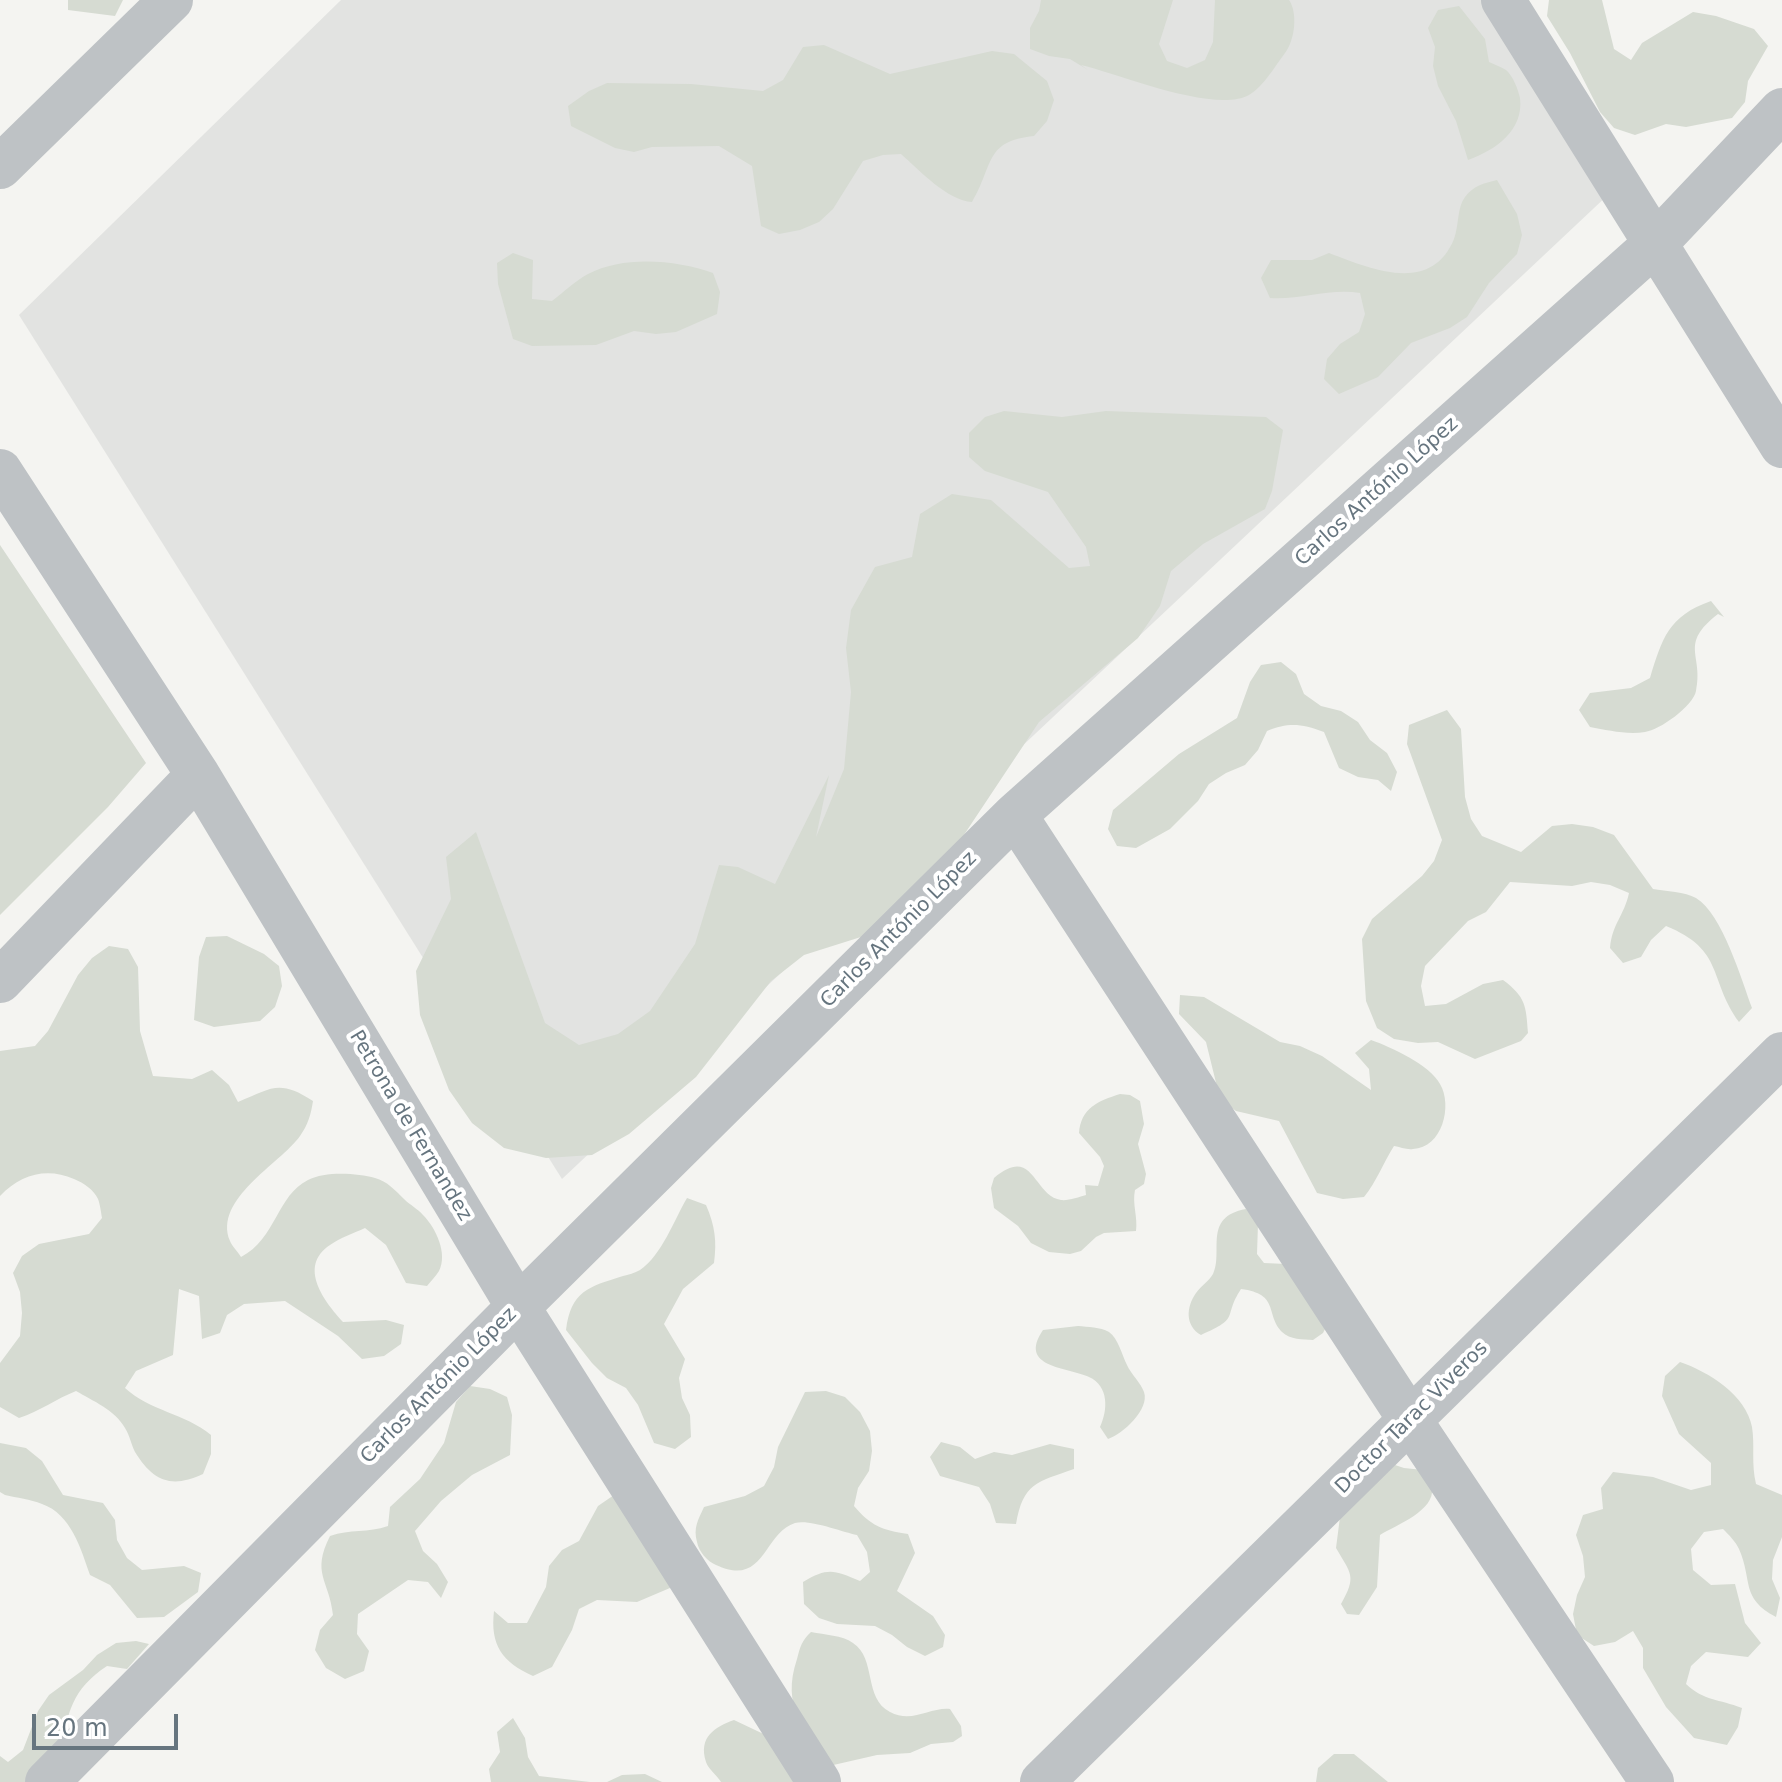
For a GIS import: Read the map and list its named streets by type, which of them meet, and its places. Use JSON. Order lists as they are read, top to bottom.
{
  "streets": {
    "street": ["Carlos António López", "Petrona de Fernandez", "Doctor Tarac Viveros"]
  },
  "crossings": [
    ["Carlos António López", "Petrona de Fernandez"]
  ],
  "scale_bar": "20 m"
}
